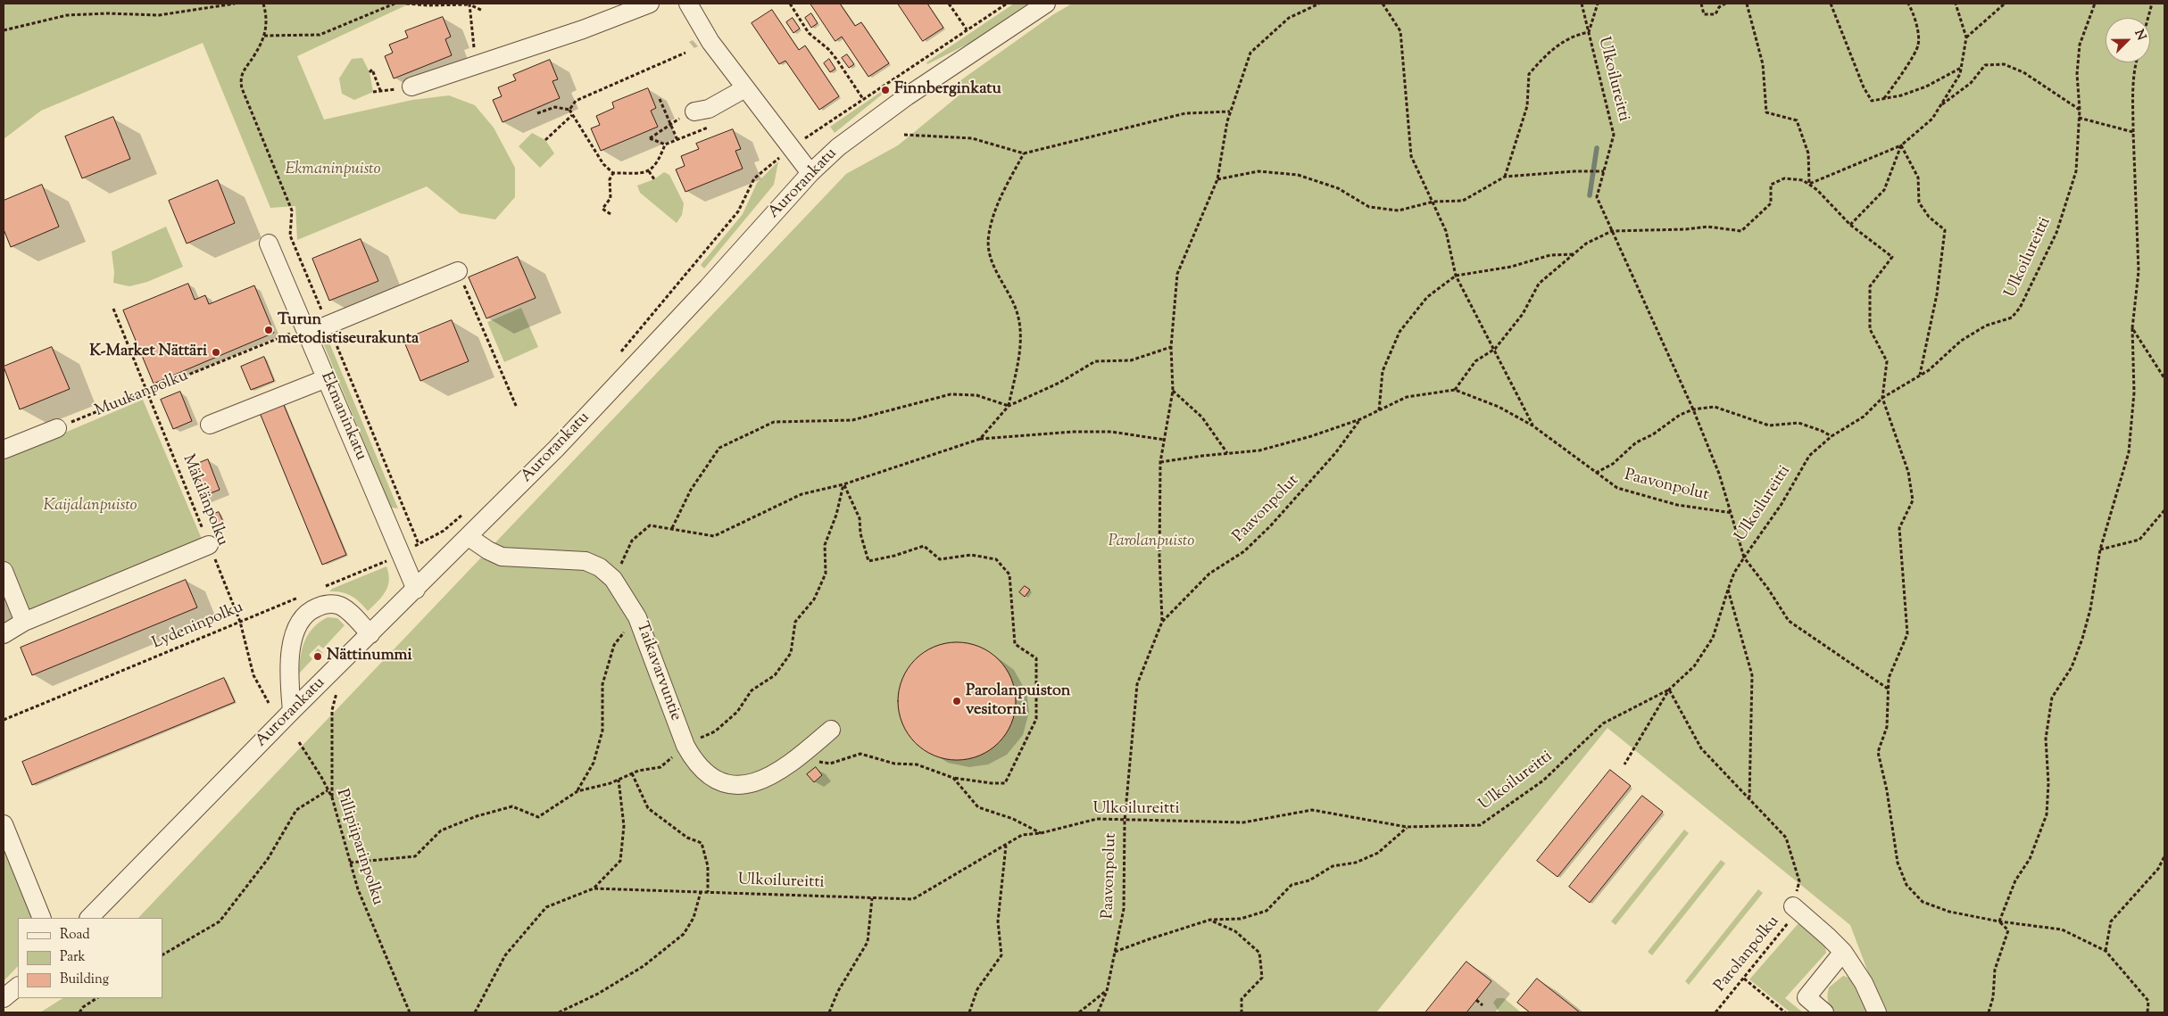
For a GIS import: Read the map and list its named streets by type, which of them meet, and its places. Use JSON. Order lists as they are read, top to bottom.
{
  "streets": {
    "street": ["Aurorankatu", "Ekmaninkatu", "Taikavarvuntie"],
    "path": [
      "Ulkoilureitti",
      "Muukanpolku",
      "Paavonpolut",
      "Mäkilänpolku",
      "Lydeninpolku",
      "Pillipiiparinpolku",
      "Parolanpolku"
    ]
  },
  "crossings": [
    ["Ulkoilureitti", "Paavonpolut"],
    ["Aurorankatu", "Ekmaninkatu"],
    ["Aurorankatu", "Taikavarvuntie"],
    ["Muukanpolku", "Ekmaninkatu"],
    ["Muukanpolku", "Mäkilänpolku"],
    ["Mäkilänpolku", "Lydeninpolku"]
  ],
  "parks": ["Ekmaninpuisto", "Kaijalanpuisto", "Parolanpuisto"],
  "places": [
    "Finnberginkatu",
    "Turun metodistiseurakunta",
    "K-Market Nättäri",
    "Nättinummi",
    "Parolanpuiston vesitorni"
  ],
  "legend": ["Road", "Park", "Building"],
  "north": "top right"
}
